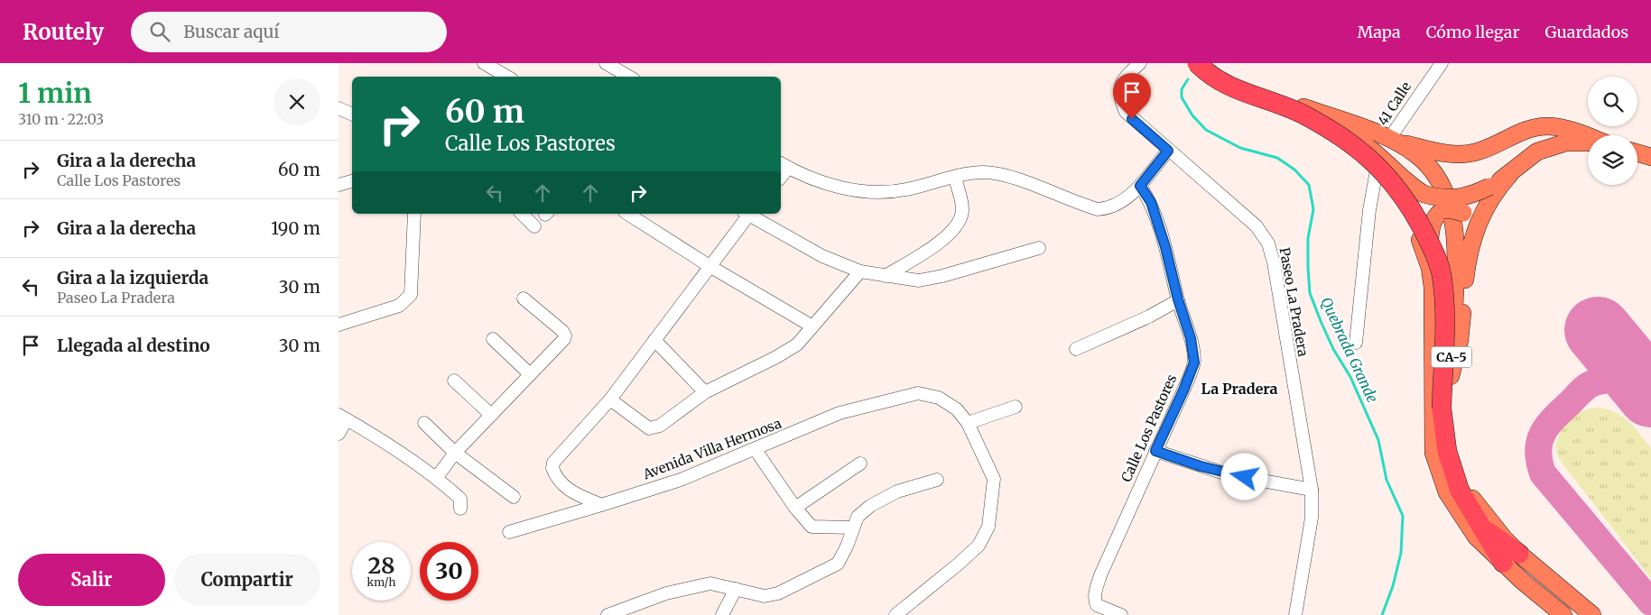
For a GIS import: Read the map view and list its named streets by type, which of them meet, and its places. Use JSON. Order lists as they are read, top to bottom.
{
  "streets": {
    "main road": ["CA-5"],
    "street": [
      "41 Calle",
      "Paseo La Pradera",
      "Calle Los Pastores",
      "Avenida Villa Hermosa"
    ]
  },
  "crossings": [
    ["41 Calle", "CA-5"]
  ],
  "districts": ["La Pradera"],
  "water": ["Quebrada Grande"],
  "page": {
    "header": "Routely",
    "search": "Buscar aquí",
    "nav": ["Mapa", "Cómo llegar", "Guardados"],
    "heading": ["1 min", "310 m · 22:03"],
    "turn": ["60 m", "Calle Los Pastores"],
    "list": [
      {
        "name": "Gira a la derecha",
        "note": "Calle Los Pastores",
        "value": "60 m"
      },
      {
        "name": "Gira a la derecha",
        "value": "190 m"
      },
      {
        "name": "Gira a la izquierda",
        "note": "Paseo La Pradera",
        "value": "30 m"
      },
      {
        "name": "Llegada al destino",
        "value": "30 m"
      }
    ],
    "speed": "28 km/h",
    "limit": "30",
    "buttons": ["Salir", "Compartir"]
  }
}
